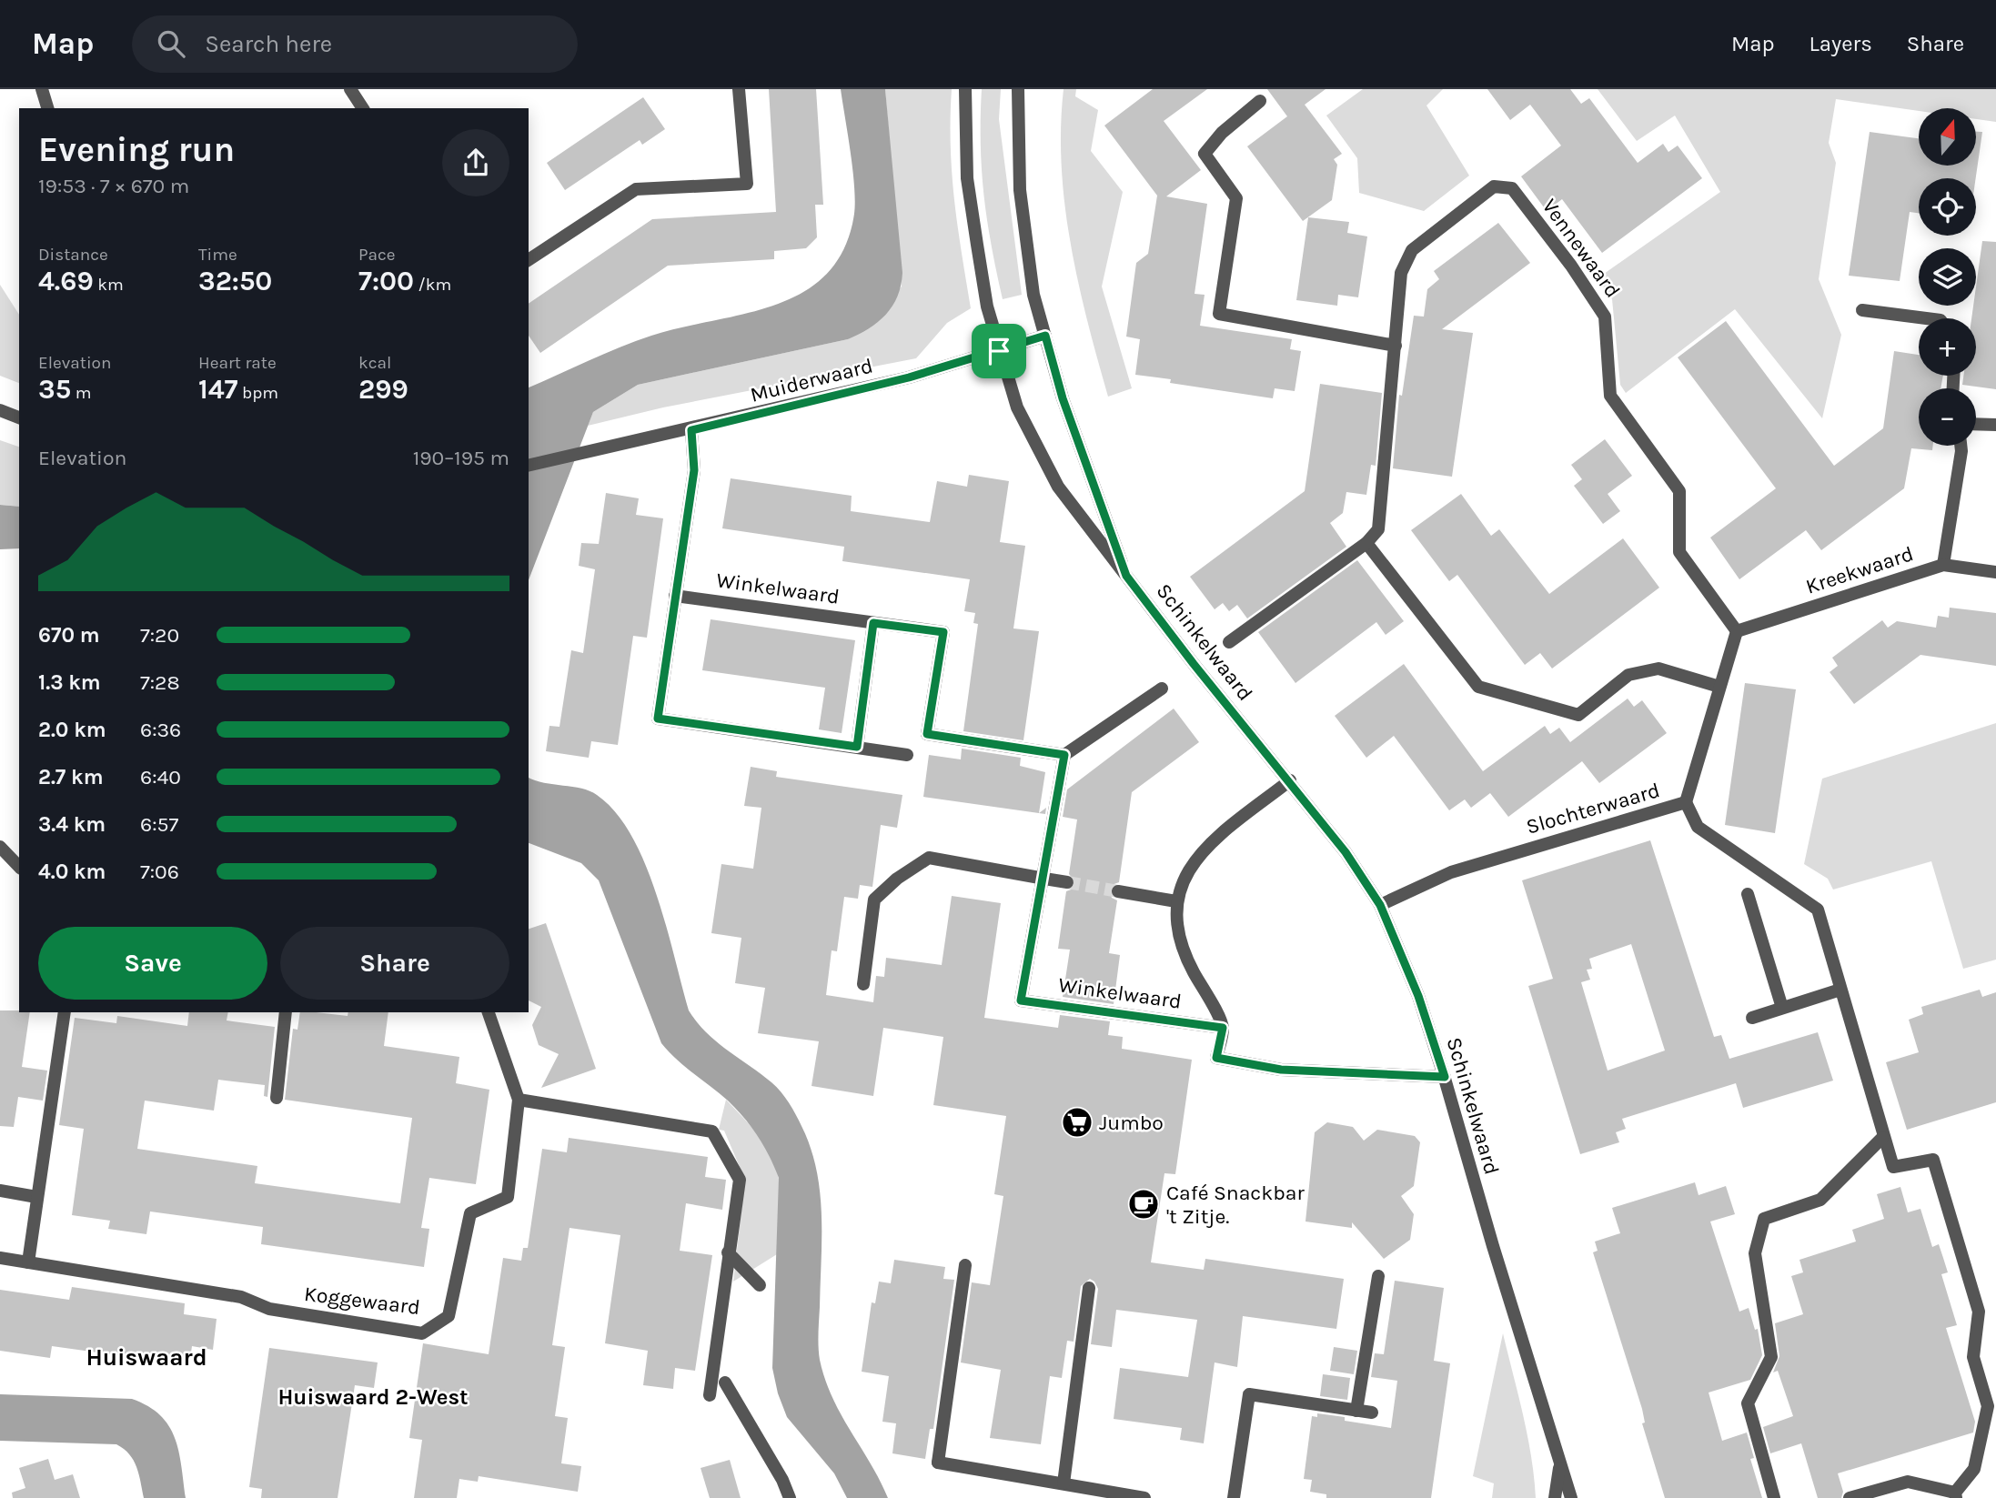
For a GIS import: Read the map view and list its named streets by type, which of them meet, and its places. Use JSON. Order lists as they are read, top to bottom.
{
  "streets": {
    "street": [
      "Vennewaard",
      "Muiderwaard",
      "Kreekwaard",
      "Winkelwaard",
      "Schinkelwaard",
      "Slochterwaard",
      "Koggewaard"
    ]
  },
  "crossings": [
    ["Vennewaard", "Kreekwaard"],
    ["Muiderwaard", "Schinkelwaard"],
    ["Winkelwaard", "Schinkelwaard"],
    ["Schinkelwaard", "Slochterwaard"]
  ],
  "districts": ["Huiswaard", "Huiswaard 2-West"],
  "places": {
    "supermarket": ["Jumbo"],
    "cafe": ["Café Snackbar 't Zitje."]
  },
  "north": "top",
  "page": {
    "header": "Map",
    "search": "Search here",
    "nav": ["Map", "Layers", "Share"],
    "map_buttons": ["+", "−"],
    "heading": ["Evening run", "19:53 · 7 × 670 m"],
    "stats": [
      ["Distance", "4.69 km"],
      ["Time", "32:50"],
      ["Pace", "7:00 /km"],
      ["Elevation", "35 m"],
      ["Heart rate", "147 bpm"],
      ["kcal", "299"]
    ],
    "chart": ["Elevation", "190–195 m"],
    "list": [
      {
        "name": "670 m",
        "note": "7:20"
      },
      {
        "name": "1.3 km",
        "note": "7:28"
      },
      {
        "name": "2.0 km",
        "note": "6:36"
      },
      {
        "name": "2.7 km",
        "note": "6:40"
      },
      {
        "name": "3.4 km",
        "note": "6:57"
      },
      {
        "name": "4.0 km",
        "note": "7:06"
      }
    ],
    "buttons": ["Save", "Share"]
  }
}
